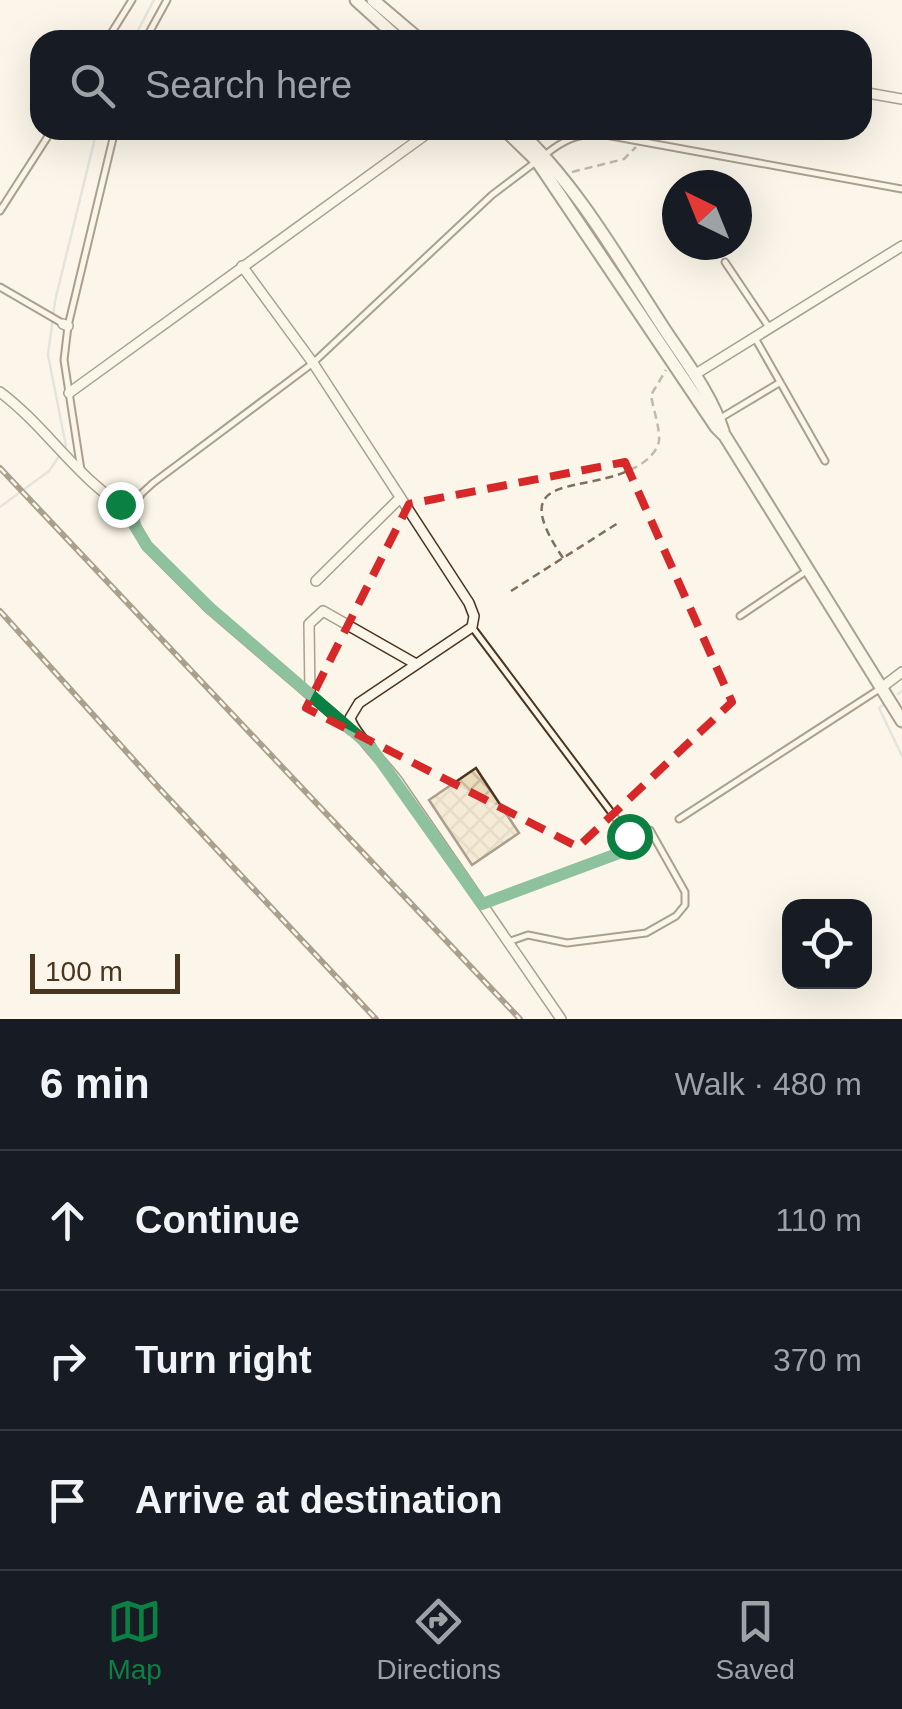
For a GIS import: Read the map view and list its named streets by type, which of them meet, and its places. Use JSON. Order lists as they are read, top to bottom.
{
  "scale_bar": "100 m",
  "north": "top left",
  "page": {
    "search": "Search here",
    "scale": "100 m",
    "heading": ["6 min", "Walk · 480 m"],
    "list": [
      ["Continue", "110 m"],
      ["Turn right", "370 m"],
      "Arrive at destination"
    ],
    "nav": ["Map", "Directions", "Saved"]
  }
}
